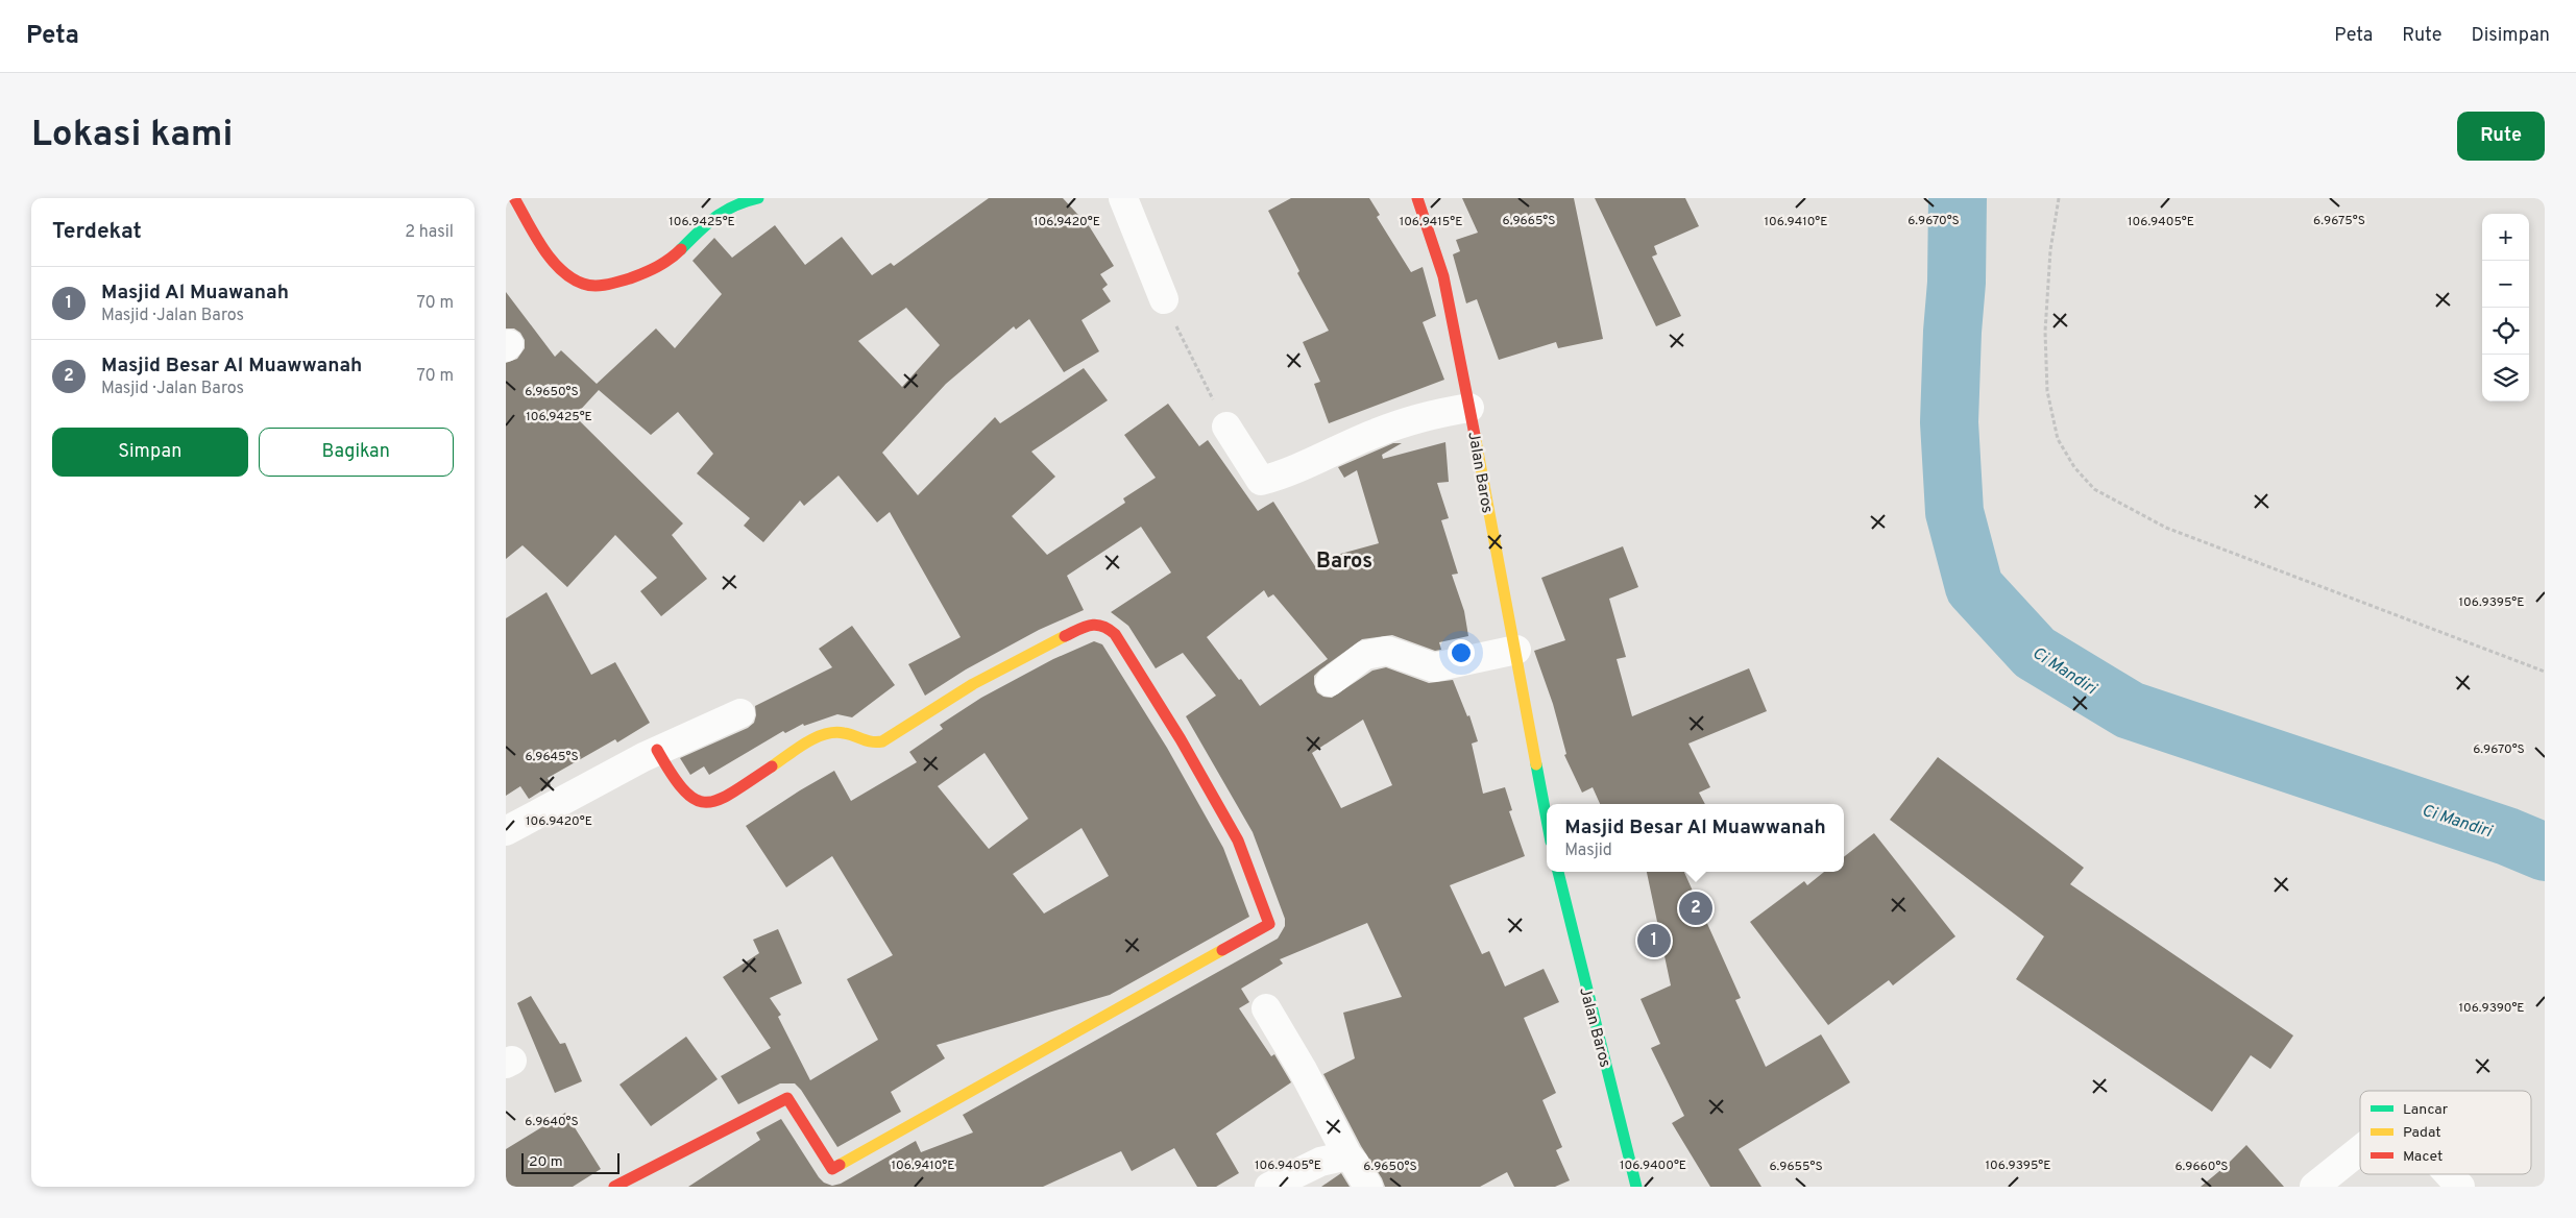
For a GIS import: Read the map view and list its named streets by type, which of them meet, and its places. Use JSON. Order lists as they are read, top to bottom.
{
  "streets": {
    "street": ["Jalan Baros"]
  },
  "districts": ["Baros"],
  "water": ["Ci Mandiri"],
  "legend": ["Lancar", "Padat", "Macet"],
  "scale_bar": "20 m",
  "page": {
    "header": "Peta",
    "nav": ["Peta", "Rute", "Disimpan"],
    "buttons": [
      "Rute",
      ["Simpan", "Bagikan"]
    ],
    "title": "Lokasi kami",
    "heading": ["Terdekat", "2 hasil"],
    "map_buttons": ["+", "−"],
    "list": [
      {
        "mark": "1",
        "name": "Masjid Al Muawanah",
        "note": "Masjid · Jalan Baros",
        "value": "70 m"
      },
      {
        "mark": "2",
        "name": "Masjid Besar Al Muawwanah",
        "note": "Masjid · Jalan Baros",
        "value": "70 m"
      }
    ],
    "popup": ["Masjid Besar Al Muawwanah", "Masjid"],
    "pins": ["2", "1"],
    "scale": "20 m"
  },
  "coordinates": [
    "6.9665°S",
    "6.9670°S",
    "6.9675°S",
    "106.9425°E",
    "106.9420°E",
    "106.9415°E",
    "106.9410°E",
    "106.9405°E",
    "6.9650°S",
    "106.9395°E",
    "6.9645°S",
    "106.9390°E",
    "6.9640°S",
    "106.9400°E",
    "6.9655°S",
    "6.9660°S"
  ]
}
